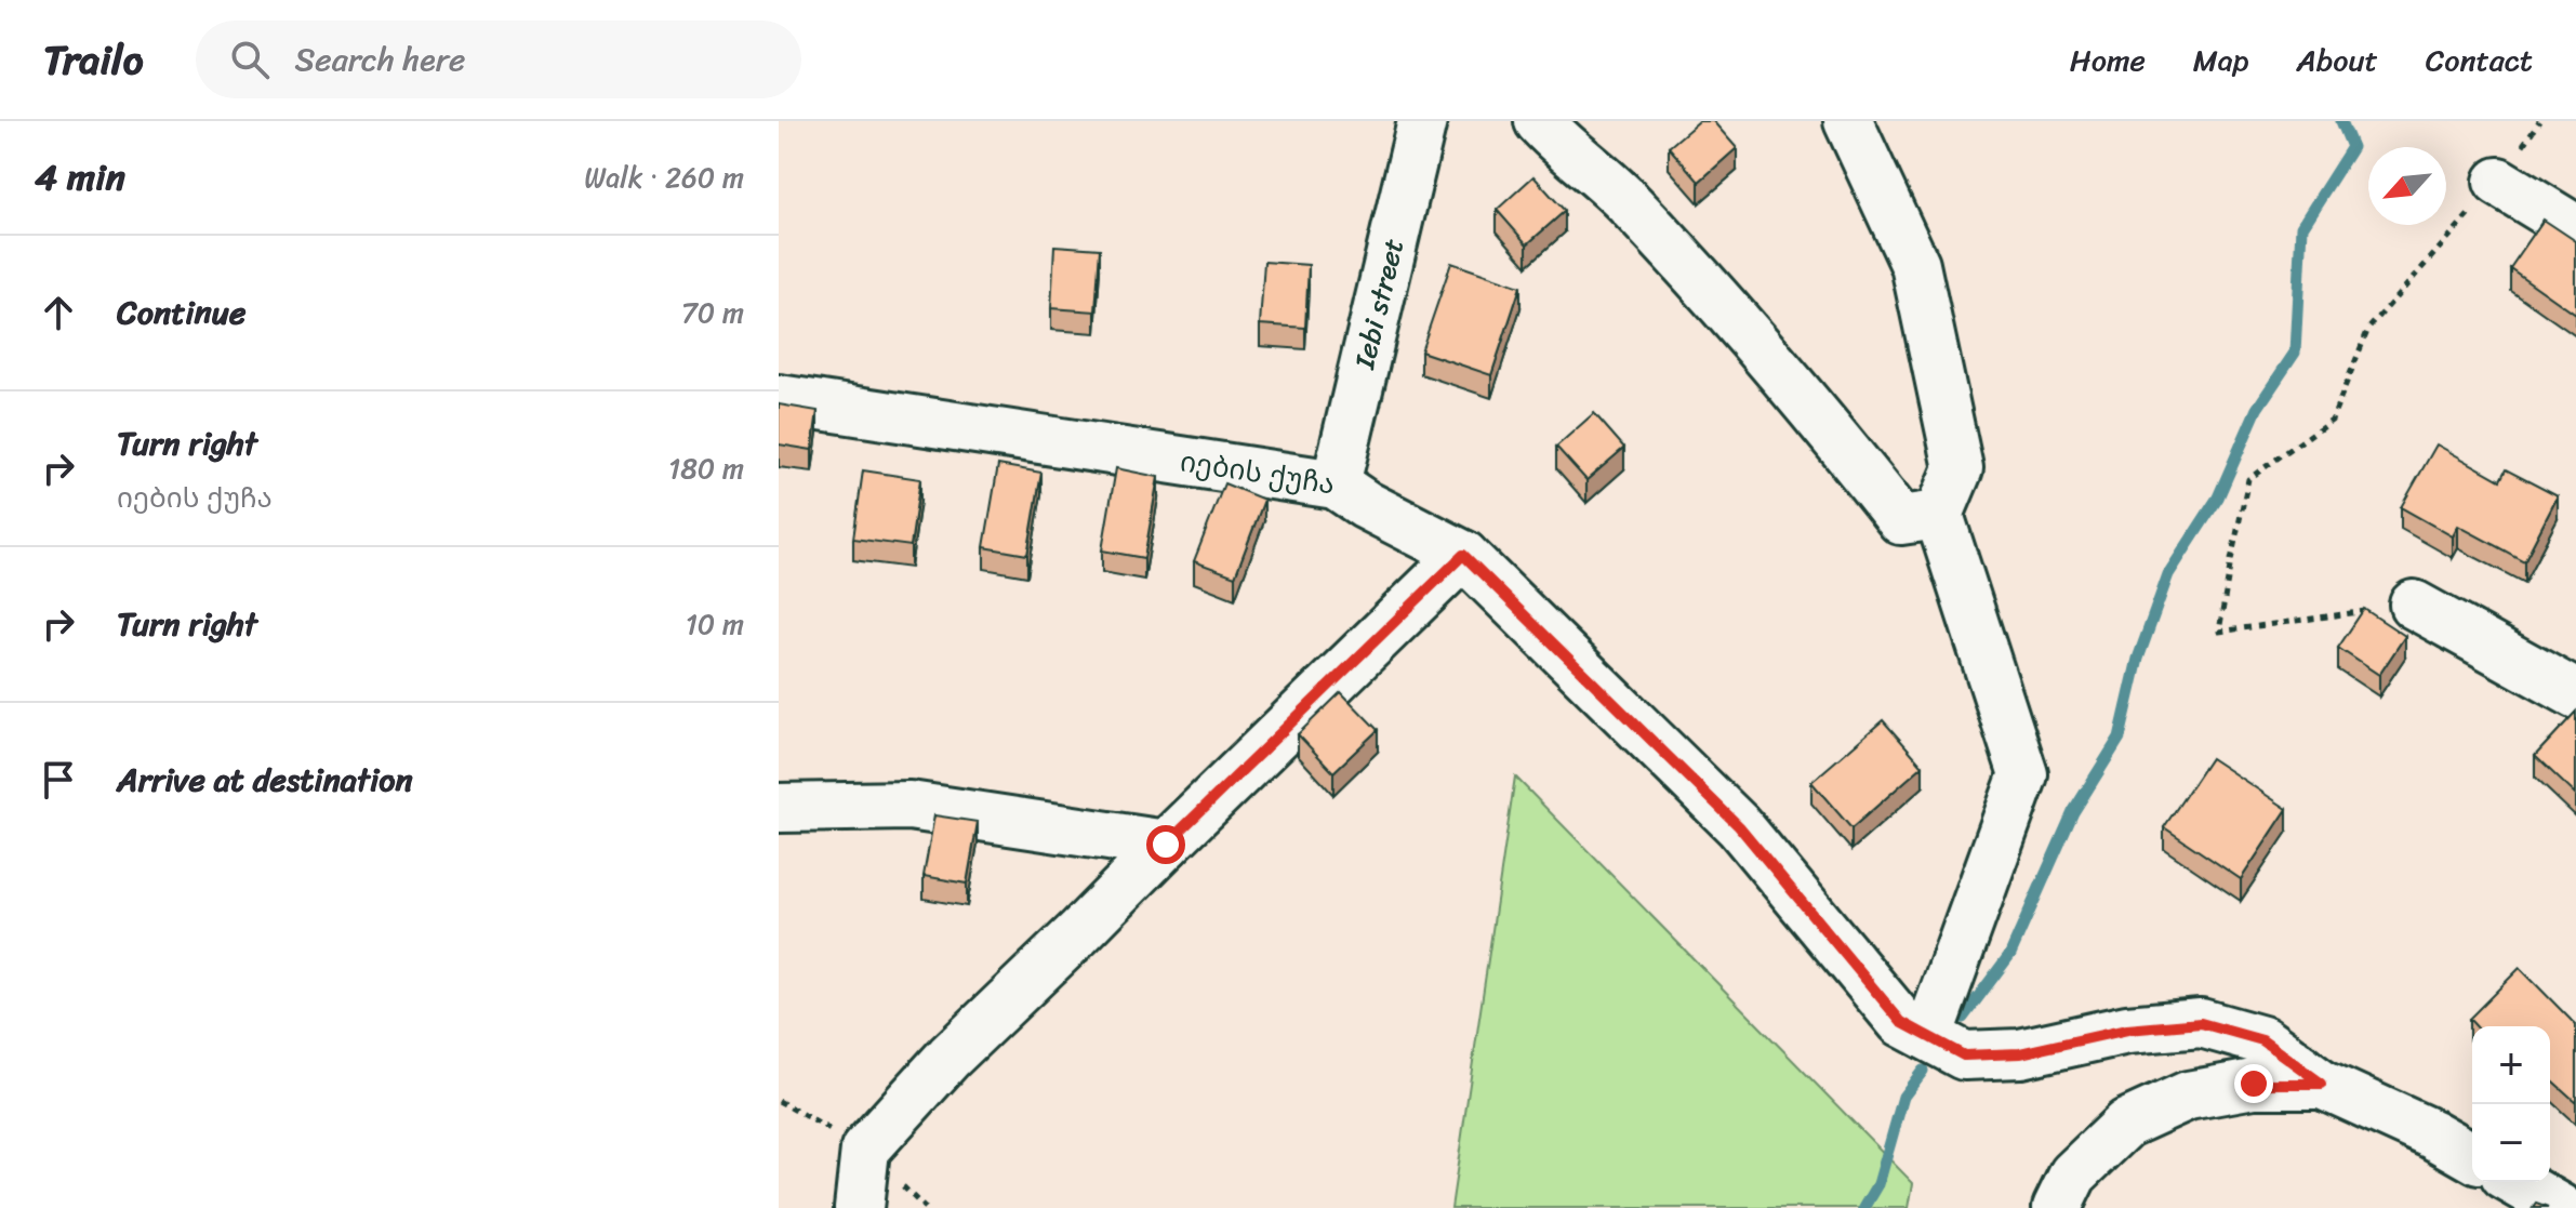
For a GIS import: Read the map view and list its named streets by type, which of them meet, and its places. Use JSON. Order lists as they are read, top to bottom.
{
  "streets": {
    "street": ["Iebi street", "იების ქუჩა"]
  },
  "crossings": [
    ["Iebi street", "იების ქუჩა"]
  ],
  "north": "bottom left",
  "page": {
    "header": "Trailo",
    "search": "Search here",
    "nav": [
      "Home",
      "Map",
      "About",
      "Contact"
    ],
    "heading": ["4 min", "Walk · 260 m"],
    "list": [
      ["Continue", "70 m"],
      ["Turn right", "იების ქუჩა", "180 m"],
      ["Turn right", "10 m"],
      "Arrive at destination"
    ],
    "map_buttons": ["+", "−"]
  }
}
